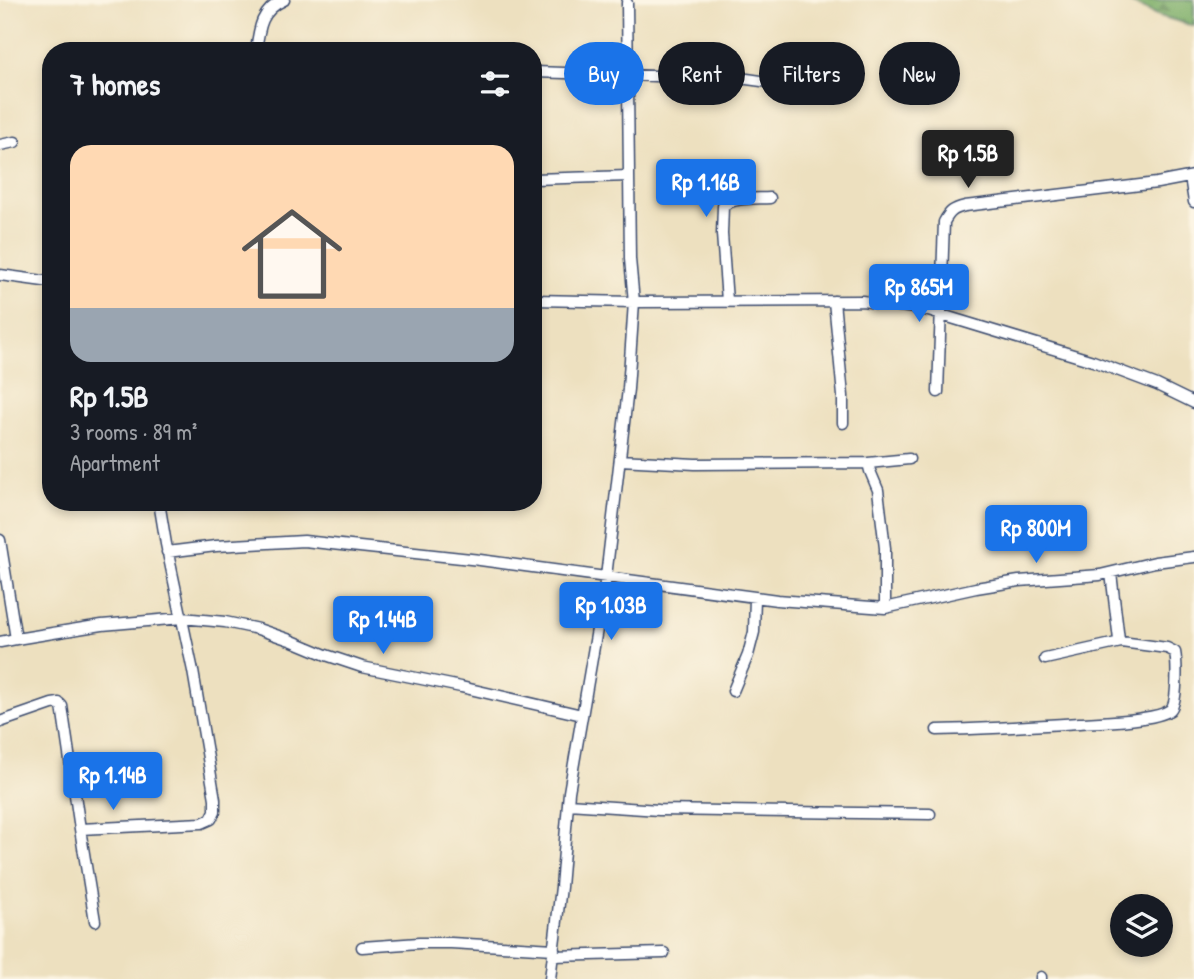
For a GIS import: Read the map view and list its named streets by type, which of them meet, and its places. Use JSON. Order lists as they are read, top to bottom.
{
  "page": {
    "chip": [
      "Buy",
      "Rent",
      "Filters",
      "New"
    ],
    "heading": "7 homes",
    "list": [
      {
        "name": "Rp 1.5B",
        "note": "3 rooms · 89 m² · Apartment"
      }
    ],
    "price": [
      "Rp 1.5B",
      "Rp 1.16B",
      "Rp 865M",
      "Rp 800M",
      "Rp 1.03B",
      "Rp 1.44B",
      "Rp 1.14B"
    ]
  }
}
